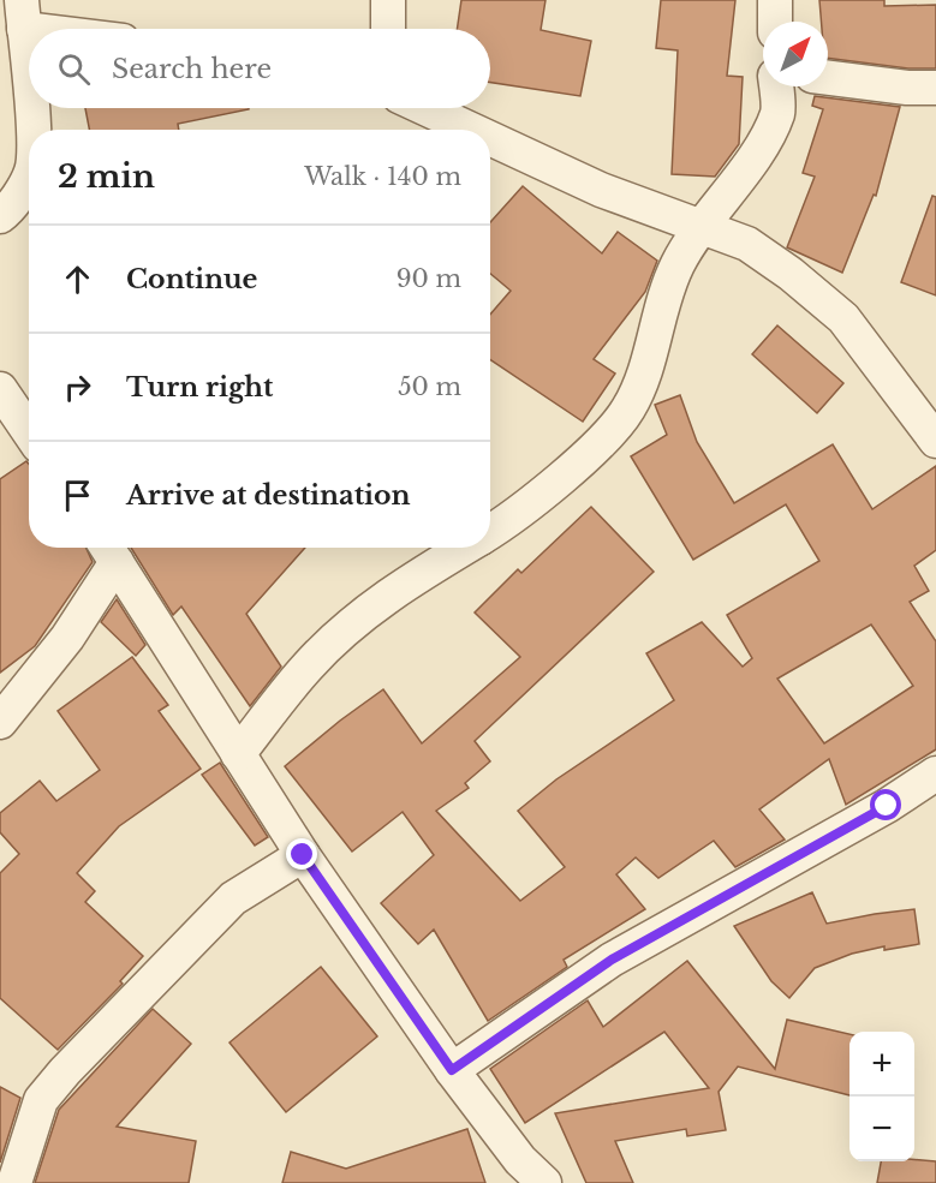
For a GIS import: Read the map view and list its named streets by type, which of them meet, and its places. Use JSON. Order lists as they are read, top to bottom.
{
  "north": "top right",
  "page": {
    "search": "Search here",
    "heading": ["2 min", "Walk · 140 m"],
    "list": [
      ["Continue", "90 m"],
      ["Turn right", "50 m"],
      "Arrive at destination"
    ],
    "map_buttons": ["+", "−"]
  }
}
